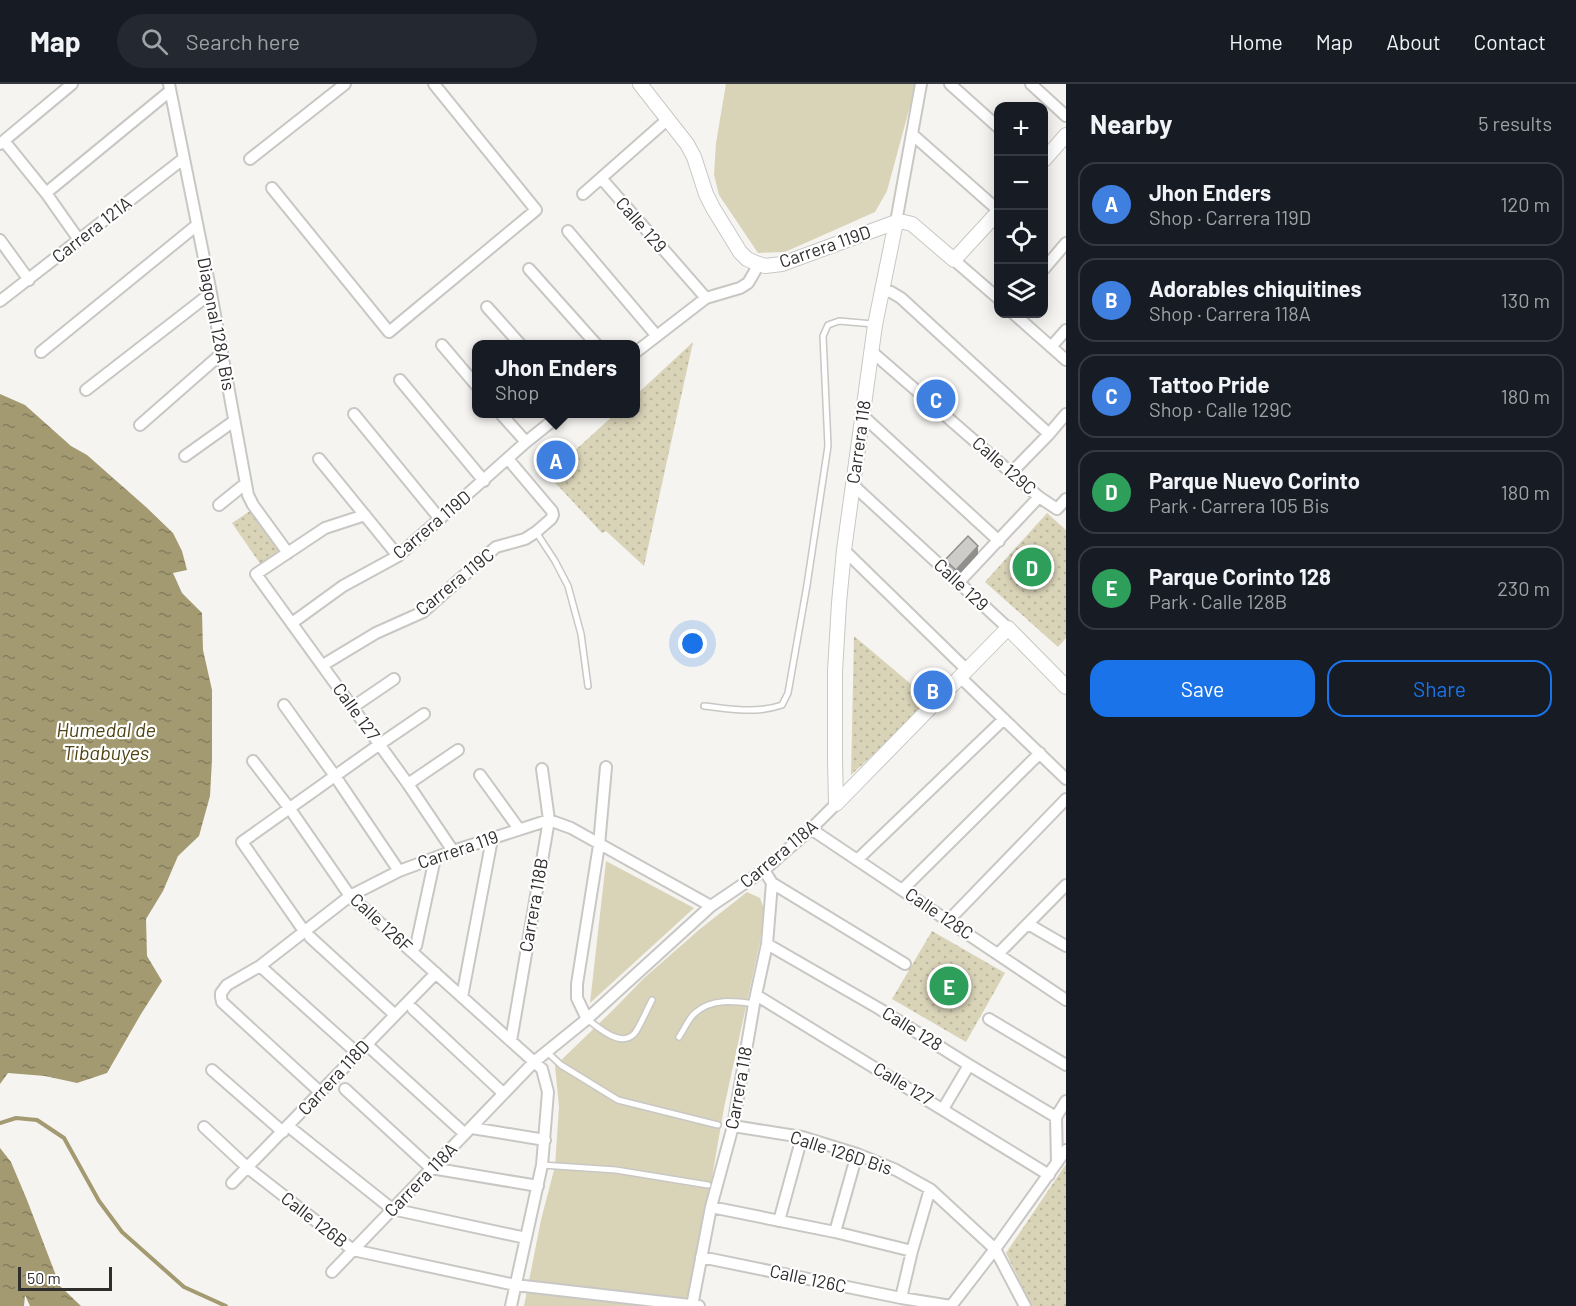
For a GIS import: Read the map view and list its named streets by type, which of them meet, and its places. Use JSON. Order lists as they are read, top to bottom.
{
  "streets": {
    "street": [
      "Calle 129",
      "Carrera 121A",
      "Carrera 119D",
      "Diagonal 128A Bis",
      "Carrera 118",
      "Calle 129C",
      "Carrera 119C",
      "Calle 127",
      "Carrera 119",
      "Carrera 118A",
      "Carrera 118B",
      "Calle 128C",
      "Calle 126F",
      "Calle 128",
      "Carrera 118D",
      "Calle 126D Bis",
      "Calle 126B",
      "Calle 126C"
    ]
  },
  "crossings": [
    ["Calle 129", "Carrera 119D"],
    ["Calle 129", "Carrera 118"],
    ["Calle 129", "Carrera 118A"],
    ["Carrera 121A", "Diagonal 128A Bis"],
    ["Carrera 119D", "Carrera 118"],
    ["Carrera 119D", "Carrera 119C"],
    ["Carrera 119D", "Calle 127"],
    ["Diagonal 128A Bis", "Calle 127"],
    ["Carrera 118", "Calle 129C"],
    ["Carrera 118", "Calle 127"],
    ["Carrera 118", "Carrera 118A"],
    ["Carrera 118", "Calle 128"],
    ["Carrera 118", "Calle 126D Bis"],
    ["Carrera 118", "Calle 126B"],
    ["Carrera 118", "Calle 126C"],
    ["Carrera 119C", "Calle 127"],
    ["Calle 127", "Carrera 119"],
    ["Carrera 119", "Carrera 118B"],
    ["Carrera 119", "Calle 126F"],
    ["Carrera 119", "Carrera 118D"],
    ["Carrera 118A", "Calle 128C"],
    ["Carrera 118A", "Calle 126F"],
    ["Carrera 118A", "Calle 126B"],
    ["Carrera 118B", "Calle 126F"],
    ["Calle 126F", "Carrera 118D"],
    ["Carrera 118D", "Calle 126B"]
  ],
  "water": ["Humedal de Tibabuyes"],
  "scale_bar": "50 m",
  "page": {
    "header": "Map",
    "search": "Search here",
    "nav": [
      "Home",
      "Map",
      "About",
      "Contact"
    ],
    "heading": ["Nearby", "5 results"],
    "map_buttons": ["+", "−"],
    "list": [
      {
        "mark": "A",
        "name": "Jhon Enders",
        "note": "Shop · Carrera 119D",
        "value": "120 m"
      },
      {
        "mark": "B",
        "name": "Adorables chiquitines",
        "note": "Shop · Carrera 118A",
        "value": "130 m"
      },
      {
        "mark": "C",
        "name": "Tattoo Pride",
        "note": "Shop · Calle 129C",
        "value": "180 m"
      },
      {
        "mark": "D",
        "name": "Parque Nuevo Corinto",
        "note": "Park · Carrera 105 Bis",
        "value": "180 m"
      },
      {
        "mark": "E",
        "name": "Parque Corinto 128",
        "note": "Park · Calle 128B",
        "value": "230 m"
      }
    ],
    "popup": ["Jhon Enders", "Shop"],
    "pins": [
      "C",
      "A",
      "D",
      "B",
      "E"
    ],
    "buttons": ["Save", "Share"],
    "scale": "50 m"
  }
}
